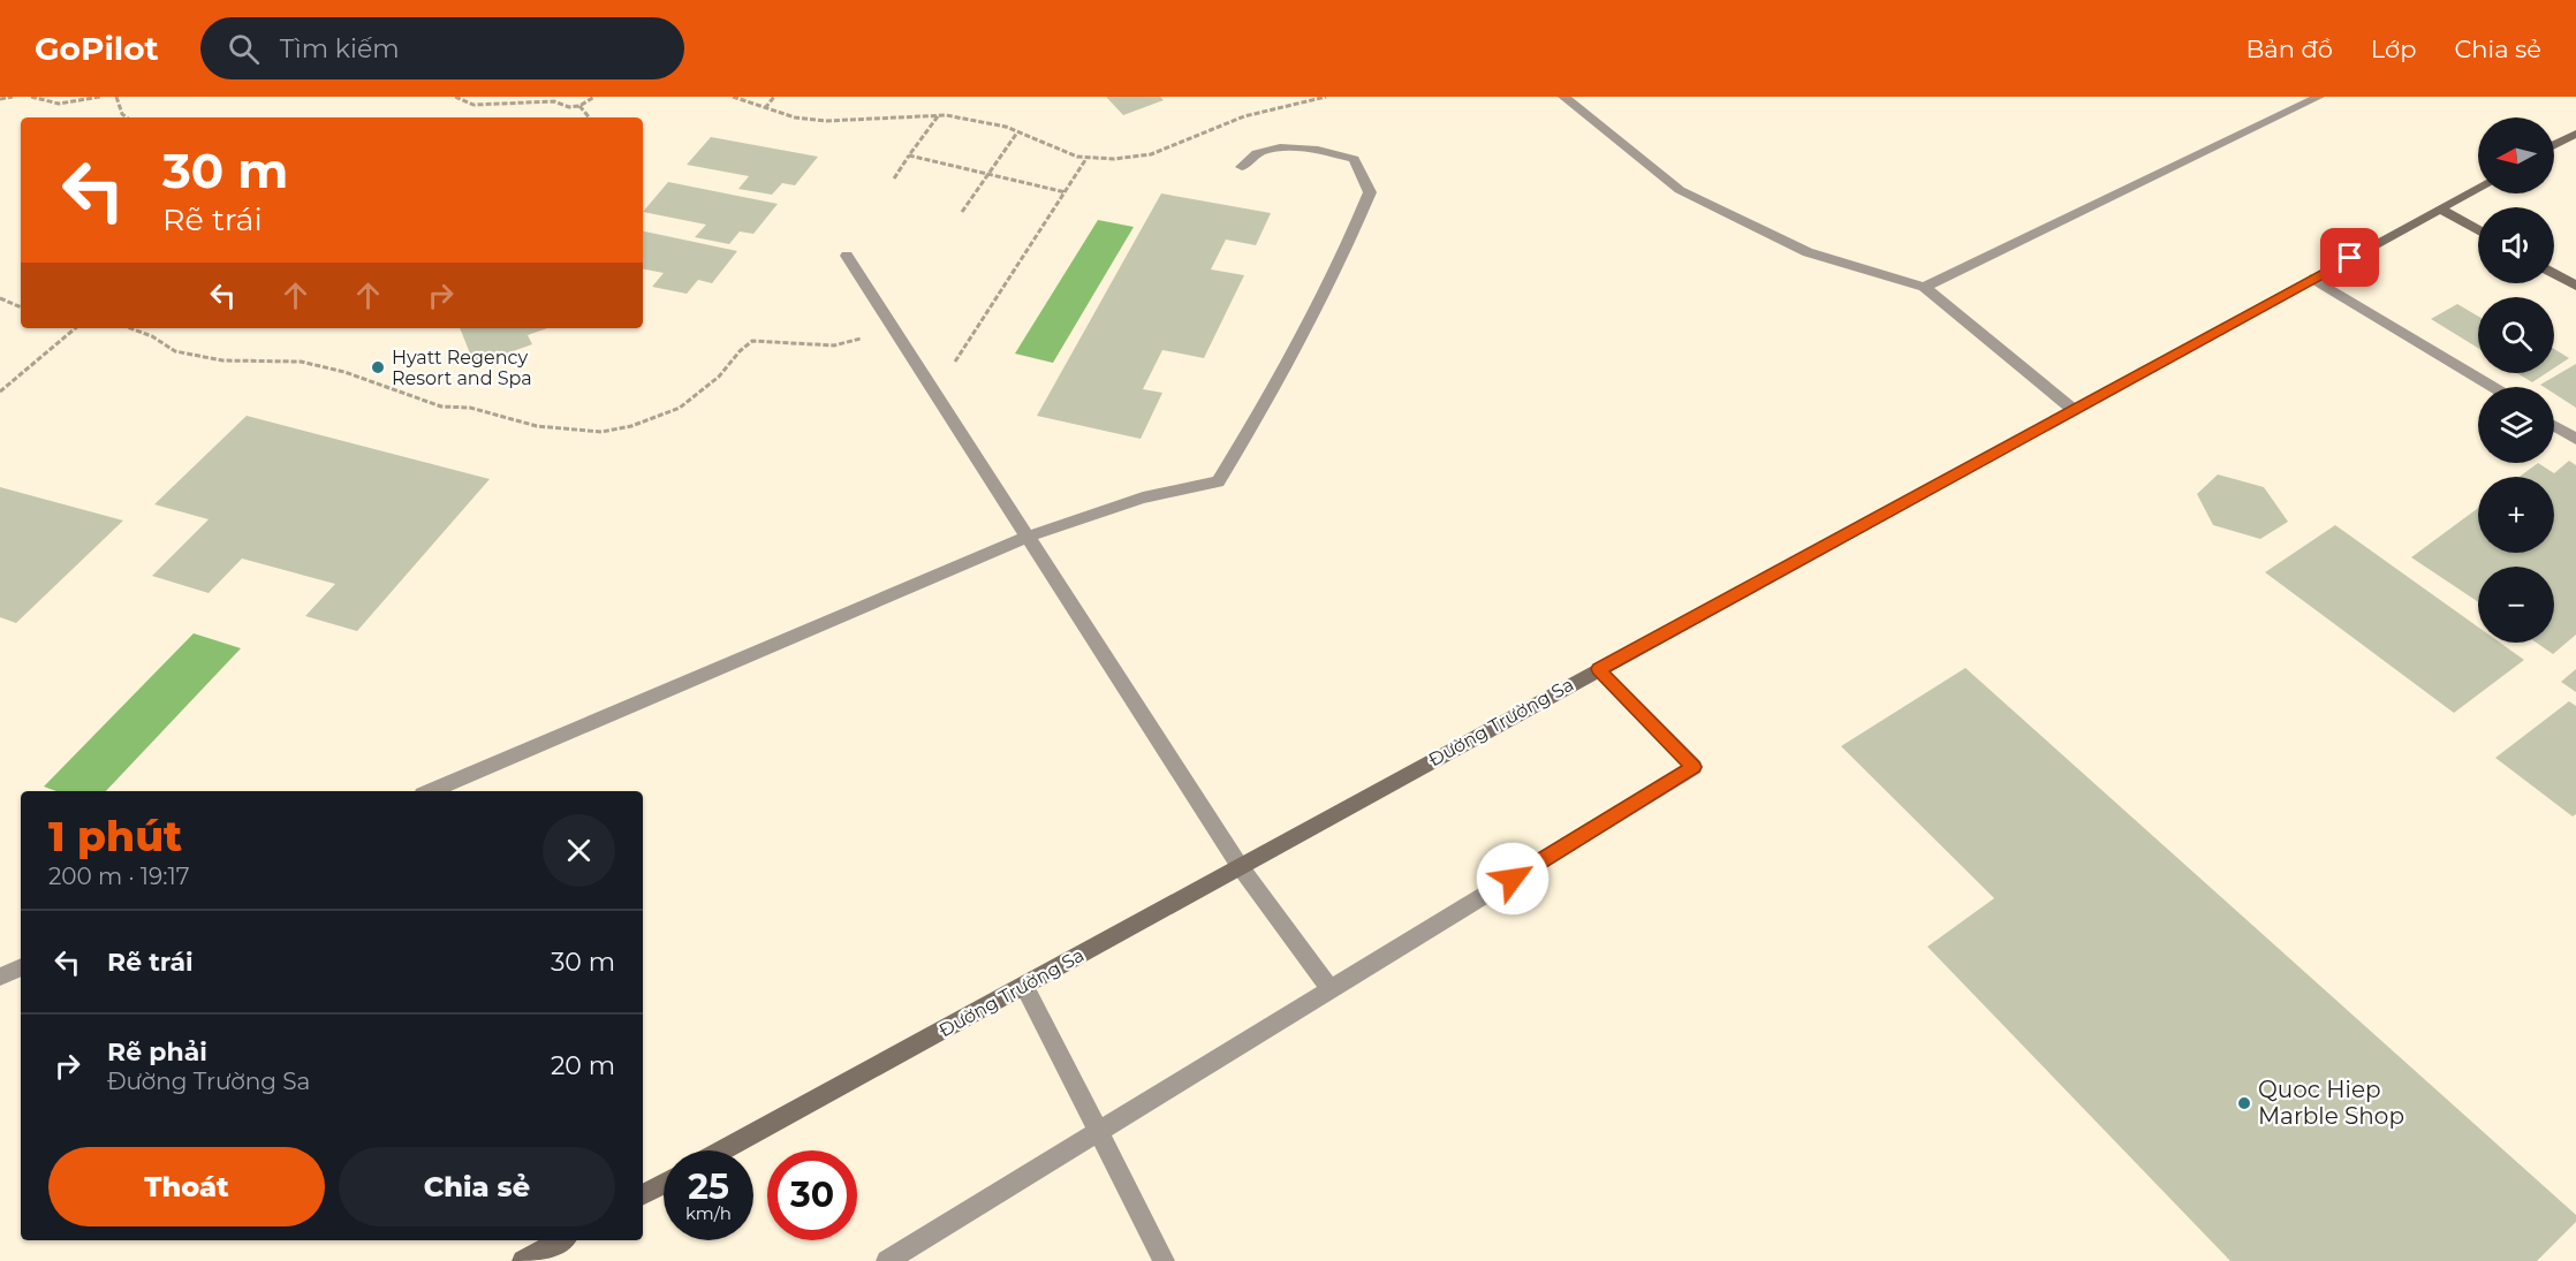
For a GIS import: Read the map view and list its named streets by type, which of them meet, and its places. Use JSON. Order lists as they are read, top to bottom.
{
  "streets": {
    "main road": ["Đường Trường Sa"]
  },
  "places": ["Hyatt Regency Resort and Spa", "Quoc Hiep Marble Shop"],
  "north": "left",
  "page": {
    "header": "GoPilot",
    "search": "Tìm kiếm",
    "nav": ["Bản đồ", "Lớp", "Chia sẻ"],
    "map_buttons": ["+", "−"],
    "turn": ["30 m", "Rẽ trái"],
    "heading": ["1 phút", "200 m · 19:17"],
    "list": [
      {
        "name": "Rẽ trái",
        "value": "30 m"
      },
      {
        "name": "Rẽ phải",
        "note": "Đường Trường Sa",
        "value": "20 m"
      }
    ],
    "buttons": ["Thoát", "Chia sẻ"],
    "speed": "25 km/h",
    "limit": "30"
  }
}
